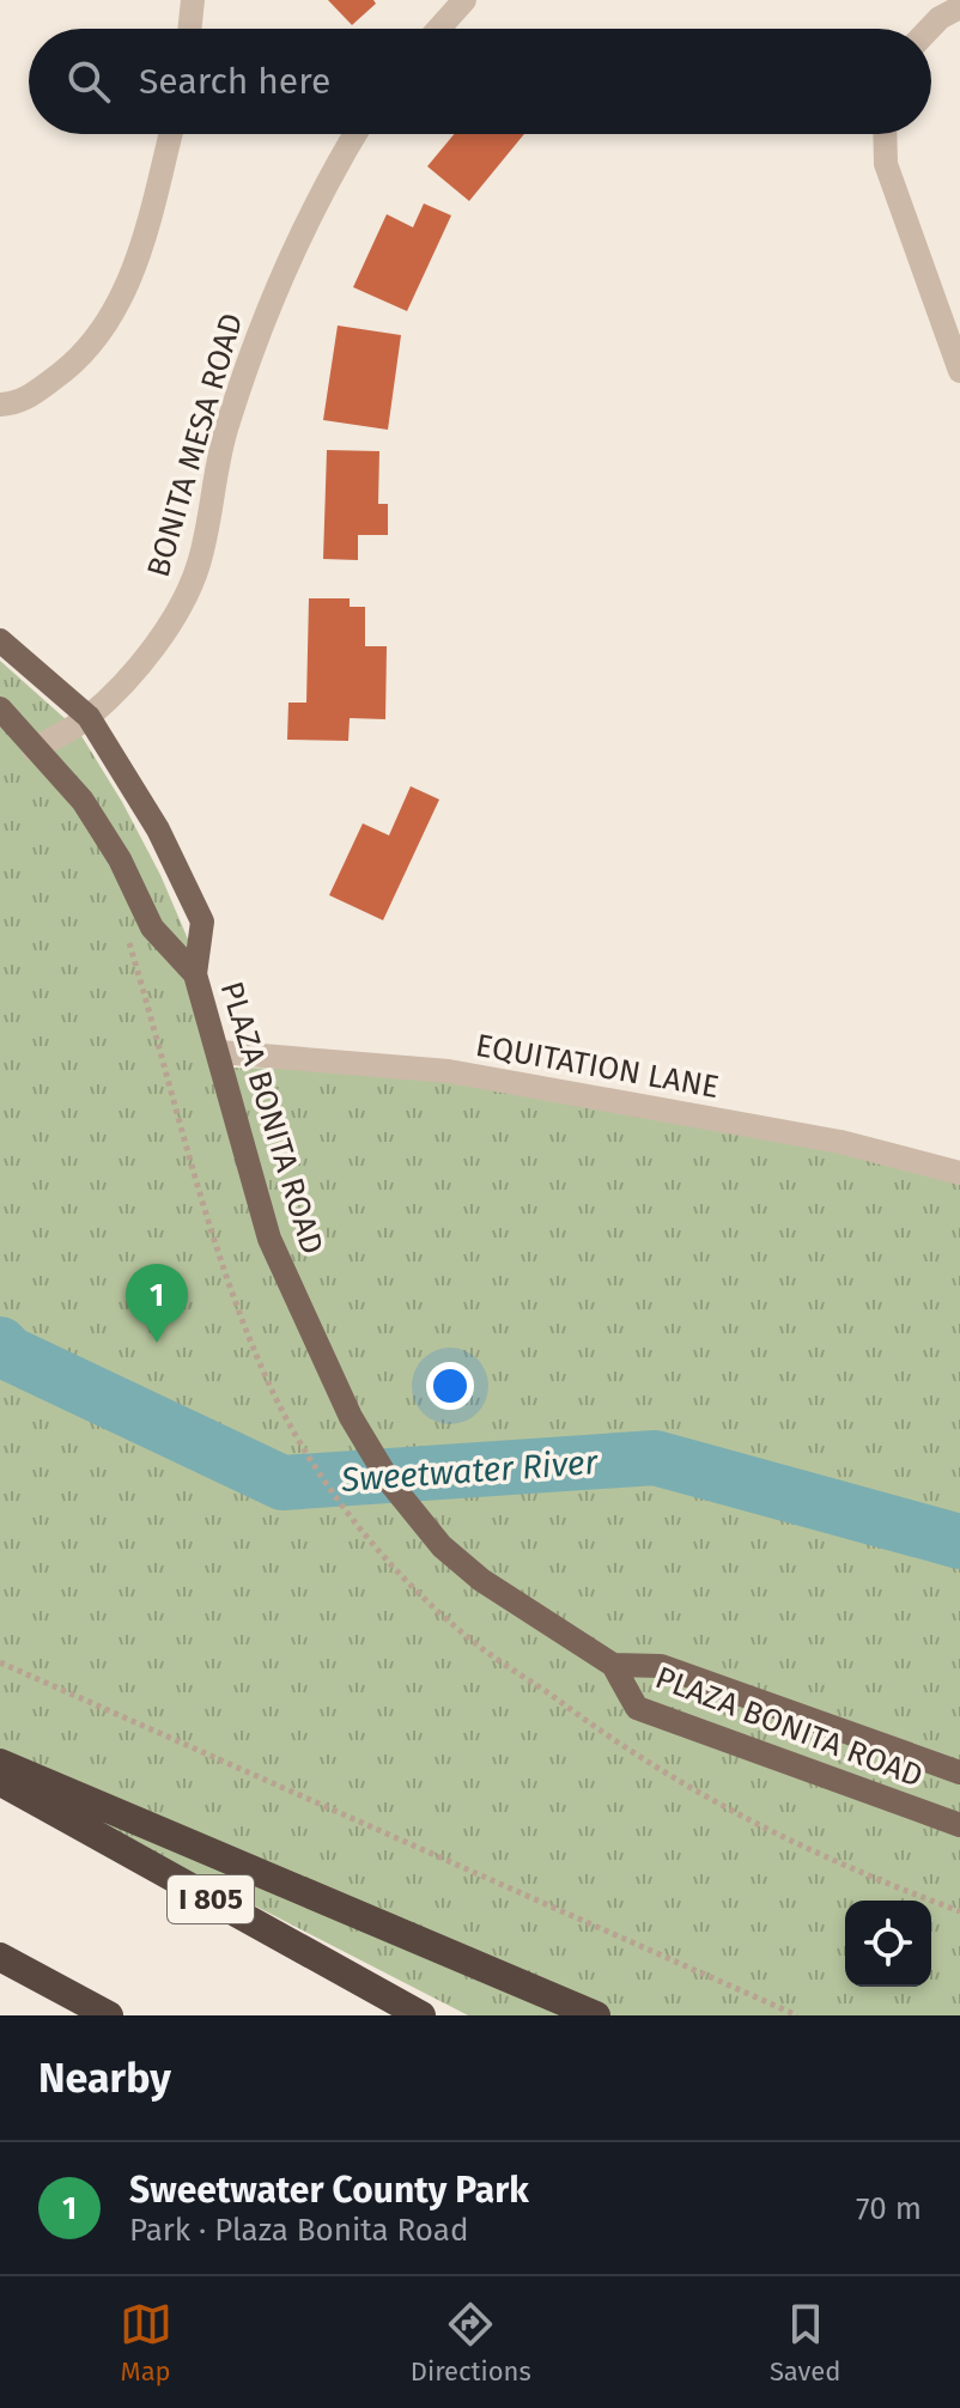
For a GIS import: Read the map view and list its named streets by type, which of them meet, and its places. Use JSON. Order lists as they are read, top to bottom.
{
  "streets": {
    "highway": ["I 805"],
    "main road": ["PLAZA BONITA ROAD"],
    "street": ["BONITA MESA ROAD", "EQUITATION LANE"]
  },
  "crossings": [
    ["BONITA MESA ROAD", "PLAZA BONITA ROAD"],
    ["EQUITATION LANE", "PLAZA BONITA ROAD"]
  ],
  "water": ["Sweetwater River"],
  "page": {
    "search": "Search here",
    "pins": "1",
    "heading": "Nearby",
    "list": [
      {
        "mark": "1",
        "name": "Sweetwater County Park",
        "note": "Park · Plaza Bonita Road",
        "value": "70 m"
      }
    ],
    "nav": ["Map", "Directions", "Saved"]
  }
}
